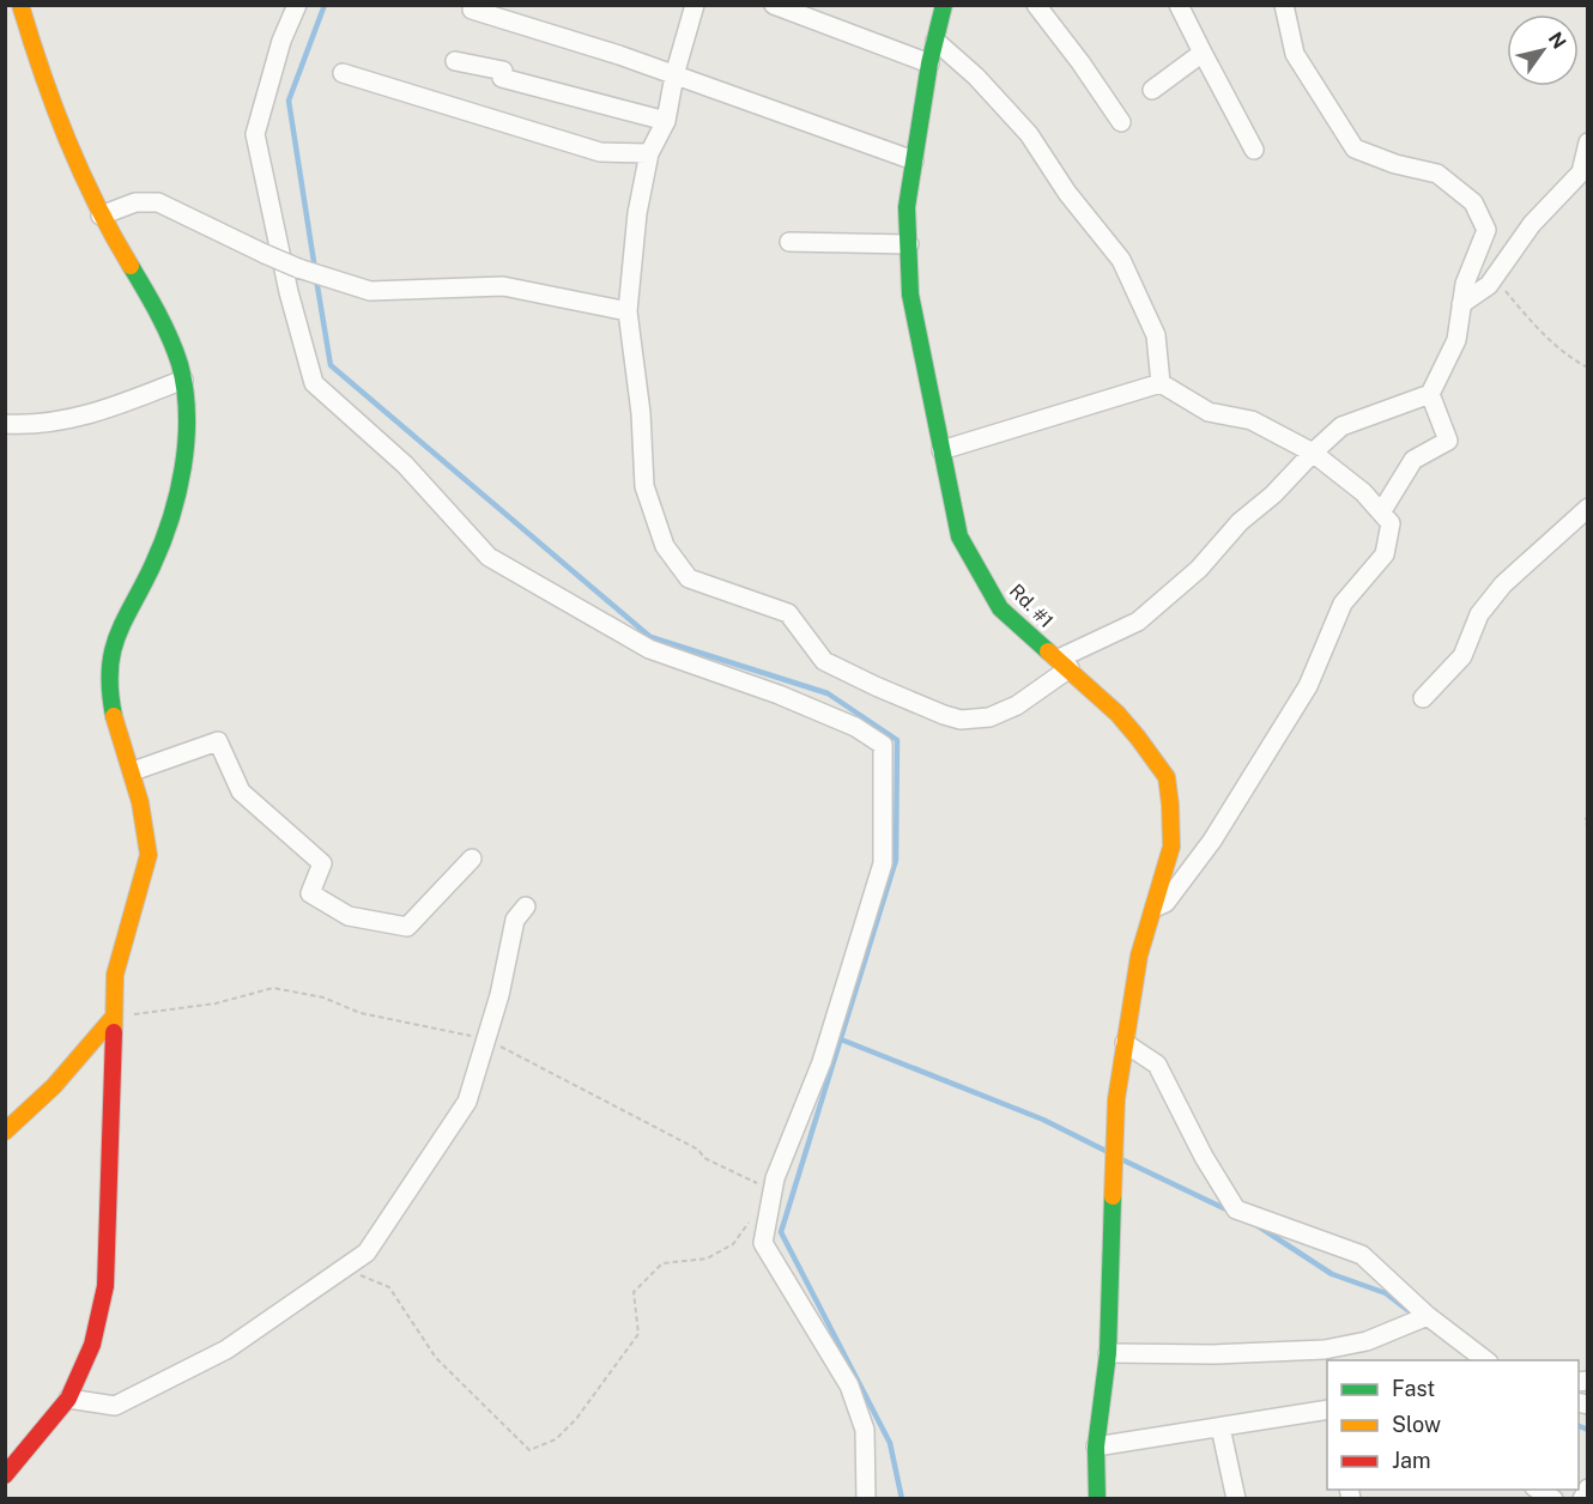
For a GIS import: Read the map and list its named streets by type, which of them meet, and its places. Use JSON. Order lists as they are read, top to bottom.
{
  "streets": {
    "street": ["Rd. #1"]
  },
  "legend": ["Fast", "Slow", "Jam"],
  "north": "top right"
}
